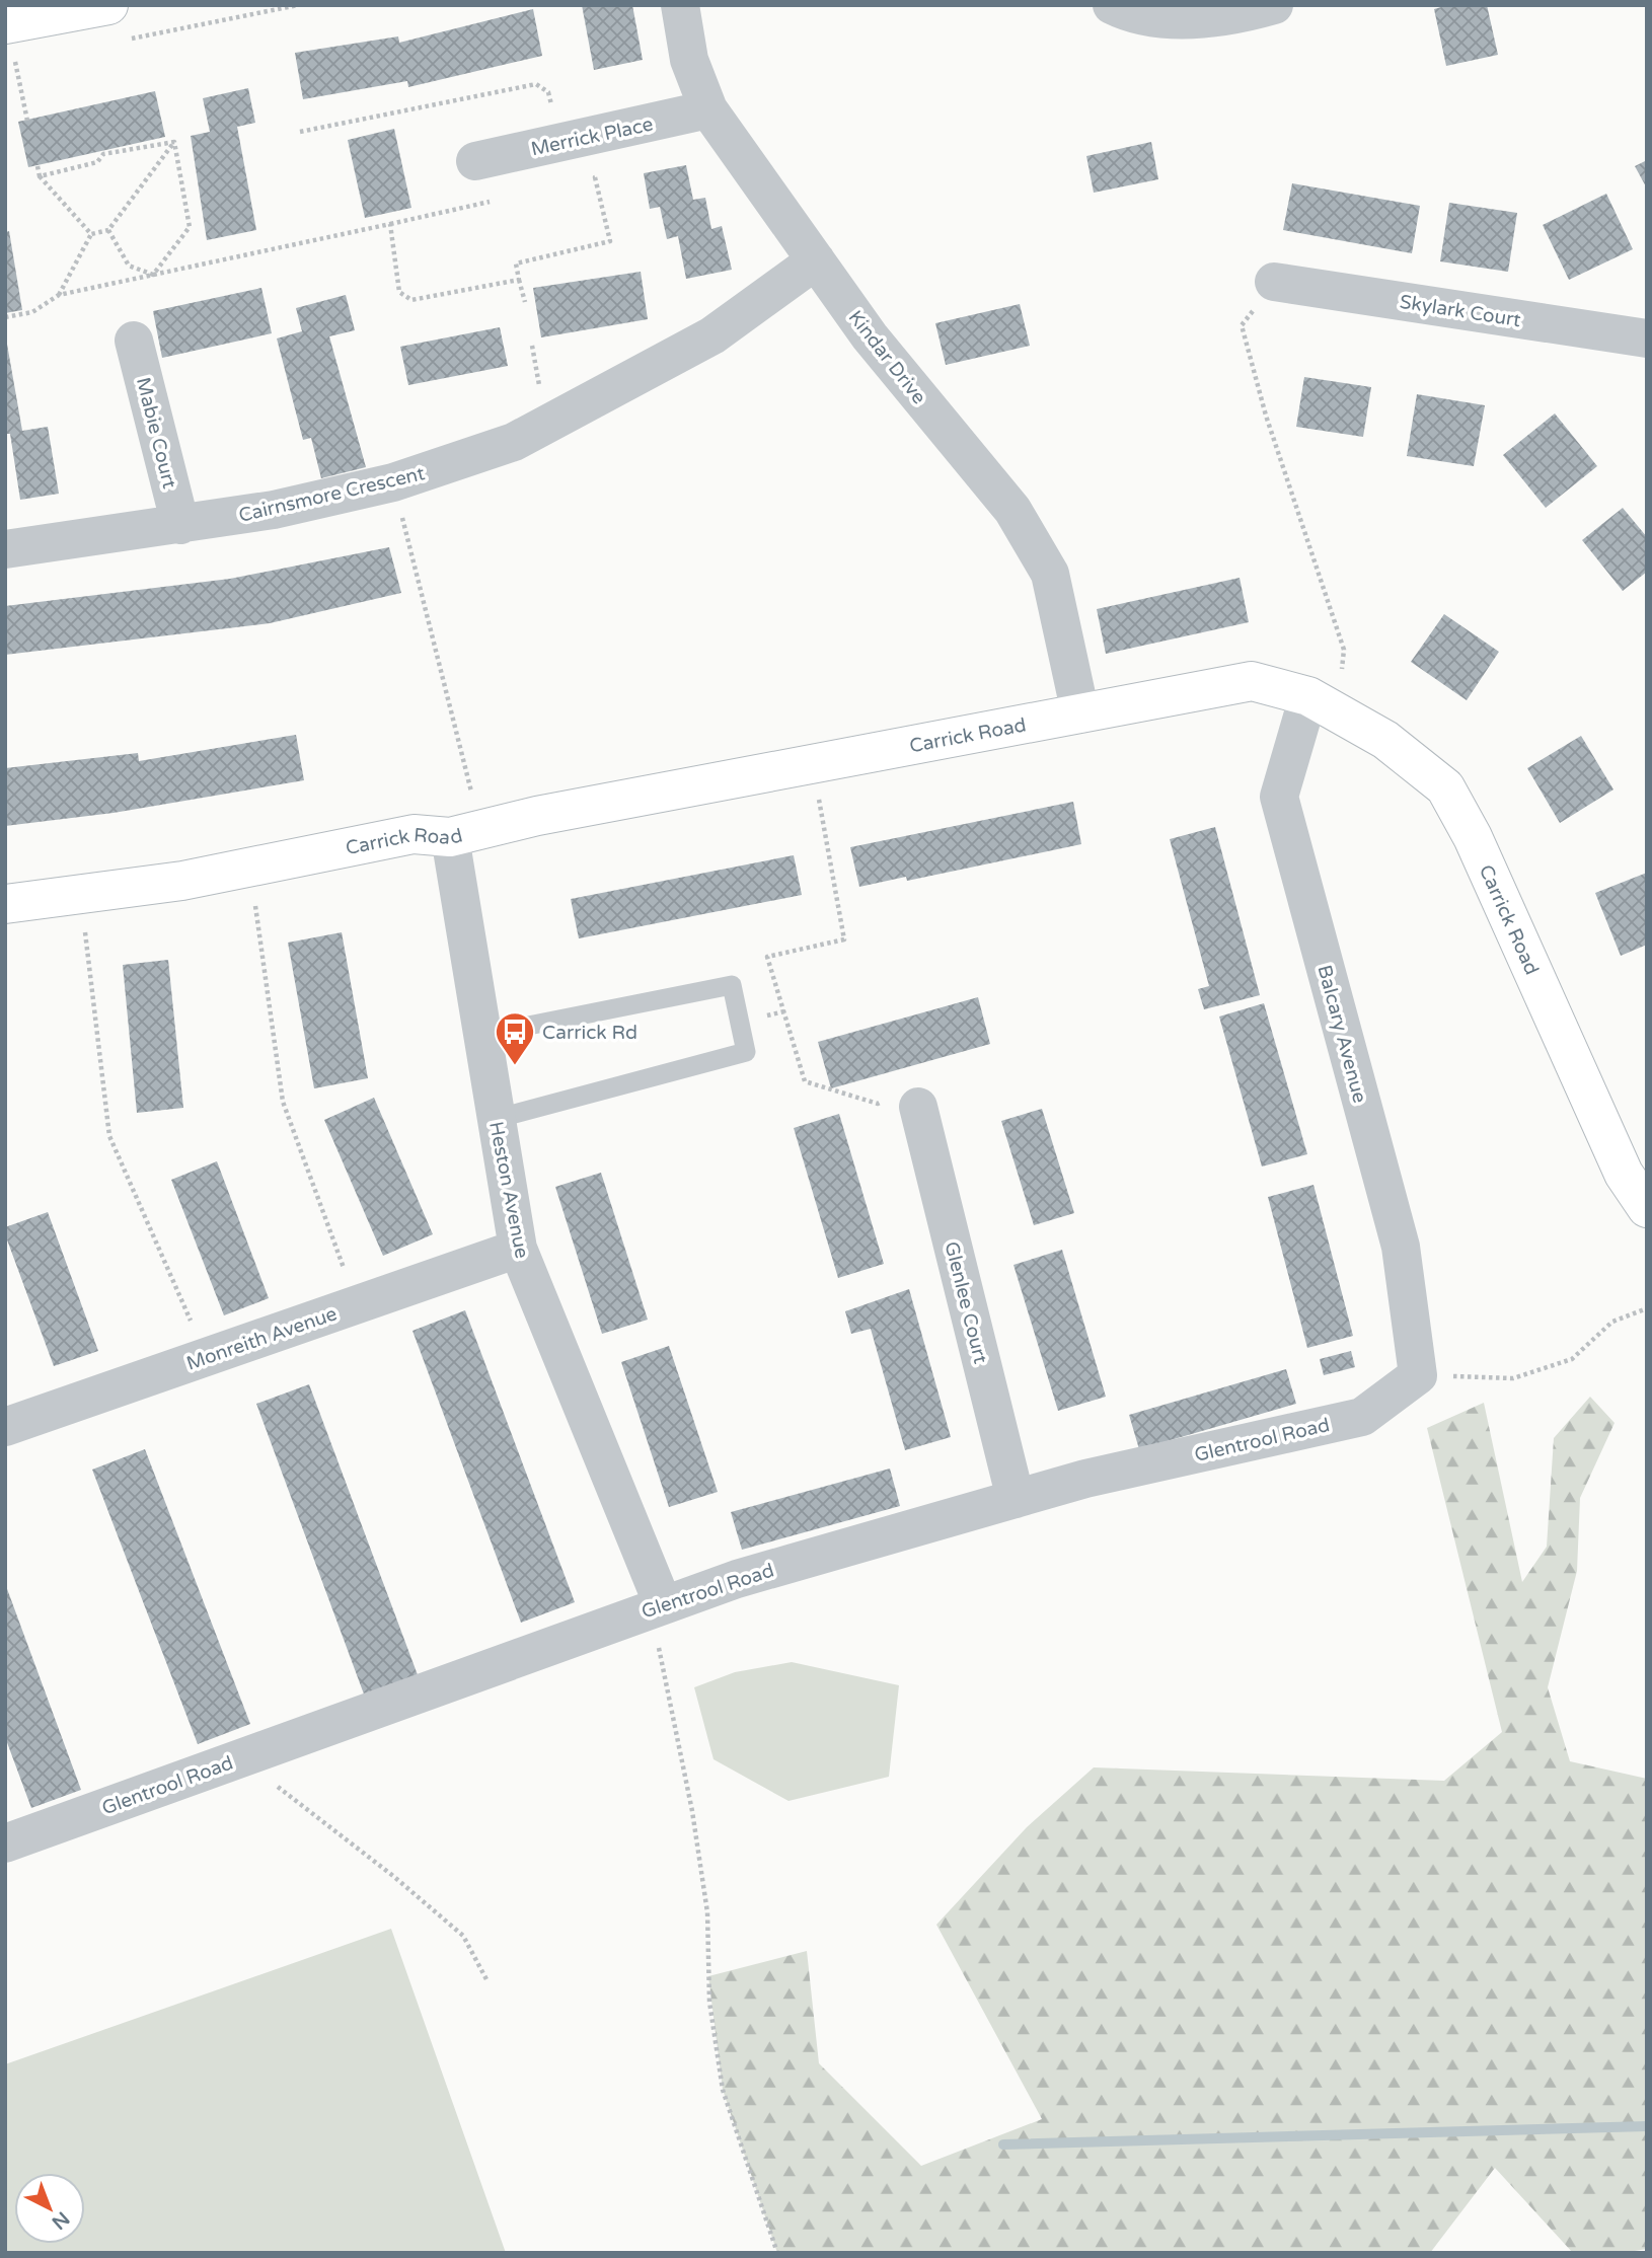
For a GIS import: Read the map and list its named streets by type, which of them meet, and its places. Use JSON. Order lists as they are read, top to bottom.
{
  "streets": {
    "street": [
      "Merrick Place",
      "Skylark Court",
      "Kindar Drive",
      "Mabie Court",
      "Cairnsmore Crescent",
      "Carrick Road",
      "Balcary Avenue",
      "Heston Avenue",
      "Glenlee Court",
      "Monreith Avenue",
      "Glentrool Road"
    ]
  },
  "crossings": [
    ["Merrick Place", "Kindar Drive"],
    ["Kindar Drive", "Cairnsmore Crescent"],
    ["Kindar Drive", "Carrick Road"],
    ["Mabie Court", "Cairnsmore Crescent"],
    ["Carrick Road", "Balcary Avenue"],
    ["Carrick Road", "Heston Avenue"],
    ["Balcary Avenue", "Glentrool Road"],
    ["Heston Avenue", "Monreith Avenue"],
    ["Heston Avenue", "Glentrool Road"],
    ["Glenlee Court", "Glentrool Road"]
  ],
  "places": {
    "bus stop": ["Carrick Rd"]
  },
  "north": "bottom right"
}
